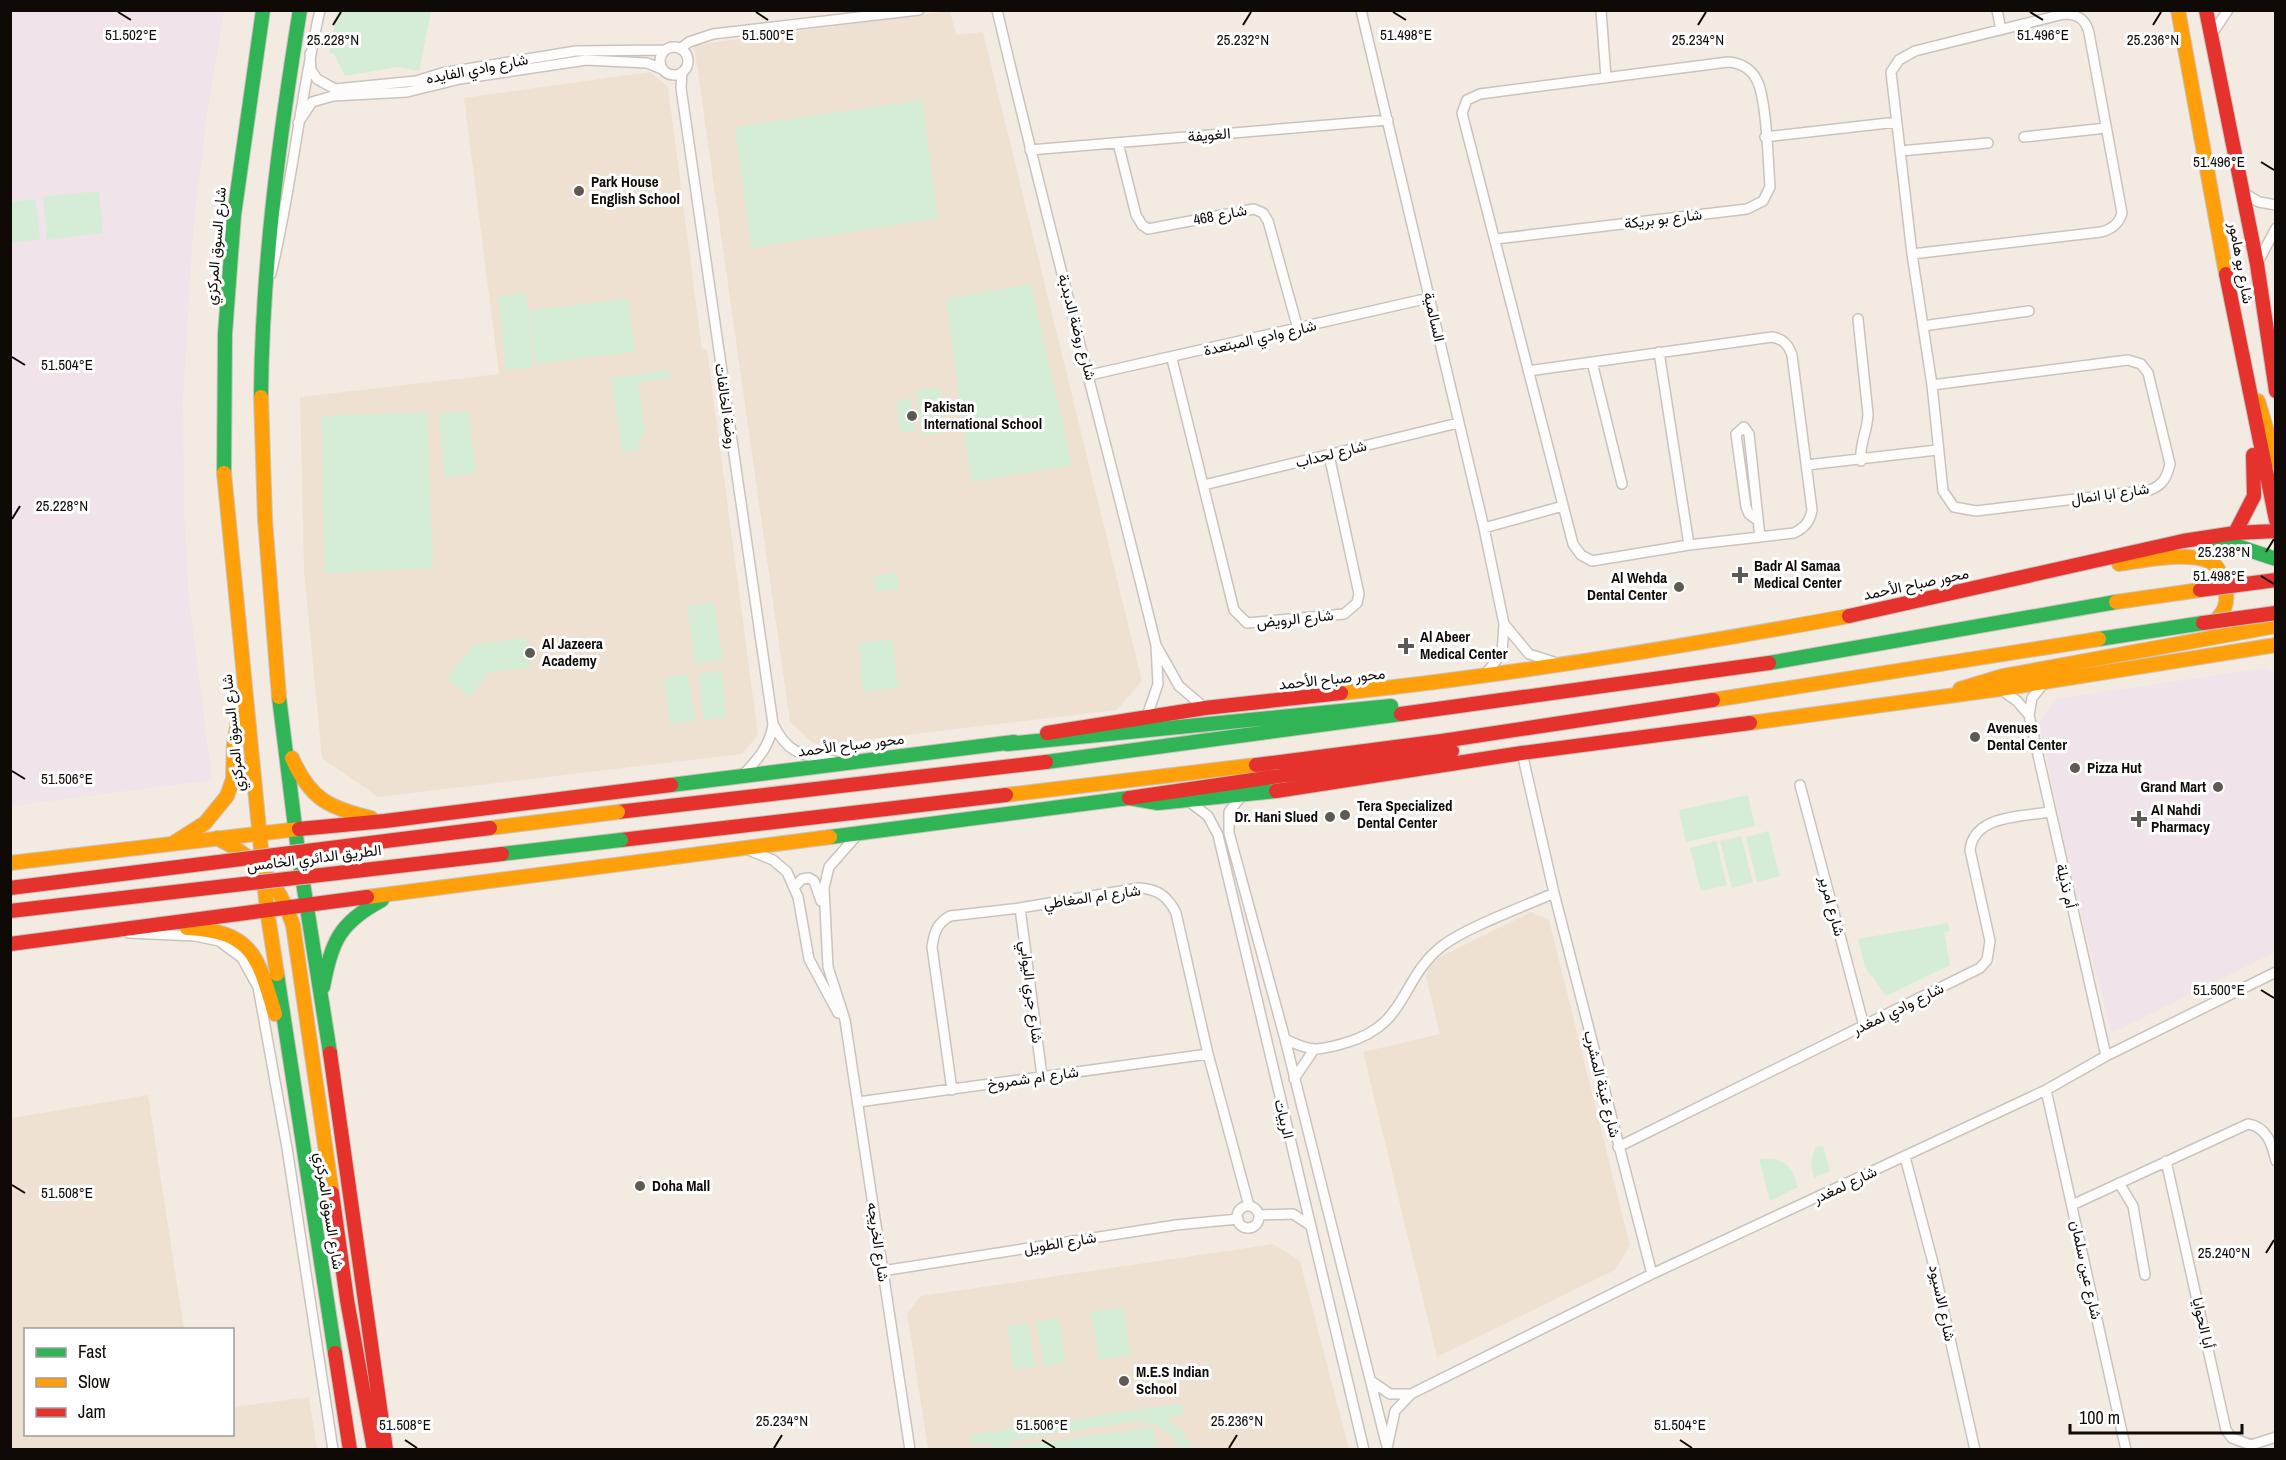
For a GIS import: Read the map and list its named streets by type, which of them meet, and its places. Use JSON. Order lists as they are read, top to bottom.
{
  "streets": {
    "main road": [
      "شارع السوق المركزي",
      "شارع بو هامور",
      "محور صباح الأحمد",
      "الطريق الدائري الخامس"
    ],
    "street": [
      "شارع وادي الفايده",
      "الغويفة",
      "شارع 468",
      "شارع بو بريكة",
      "السالمية",
      "شارع روضة الدبدبة",
      "شارع وادي المبتعدة",
      "روضة الخالفات",
      "شارع لحداب",
      "شارع ابا انمال",
      "شارع الرويض",
      "أم نذيلة",
      "شارع ام المغاطي",
      "شارع امرير",
      "شارع جري اليوابي",
      "شارع وادي لمغدر",
      "شارع ام شمروخ",
      "شارع غينة المشرب",
      "الربيات",
      "شارع لمغدر",
      "شارع الخريجه",
      "شارع الطويل",
      "شارع عين سلمان",
      "شارع الاسيود",
      "أبا الحوايا"
    ]
  },
  "crossings": [
    ["شارع وادي الفايده", "شارع السوق المركزي"],
    ["شارع وادي الفايده", "روضة الخالفات"],
    ["الغويفة", "شارع 468"],
    ["الغويفة", "السالمية"],
    ["الغويفة", "شارع روضة الدبدبة"],
    ["شارع 468", "شارع وادي المبتعدة"],
    ["شارع السوق المركزي", "الطريق الدائري الخامس"],
    ["السالمية", "شارع وادي المبتعدة"],
    ["السالمية", "شارع لحداب"],
    ["السالمية", "محور صباح الأحمد"],
    ["شارع روضة الدبدبة", "شارع وادي المبتعدة"],
    ["شارع روضة الدبدبة", "محور صباح الأحمد"],
    ["شارع وادي المبتعدة", "شارع الرويض"],
    ["روضة الخالفات", "محور صباح الأحمد"],
    ["شارع لحداب", "شارع الرويض"],
    ["محور صباح الأحمد", "الطريق الدائري الخامس"],
    ["أم نذيلة", "شارع وادي لمغدر"],
    ["أم نذيلة", "شارع لمغدر"],
    ["شارع ام المغاطي", "شارع جري اليوابي"],
    ["شارع ام المغاطي", "شارع ام شمروخ"],
    ["شارع ام المغاطي", "شارع الطويل"],
    ["شارع امرير", "شارع وادي لمغدر"],
    ["شارع جري اليوابي", "شارع ام شمروخ"],
    ["شارع وادي لمغدر", "شارع غينة المشرب"],
    ["شارع ام شمروخ", "شارع الخريجه"],
    ["شارع غينة المشرب", "شارع لمغدر"],
    ["الربيات", "شارع لمغدر"],
    ["شارع لمغدر", "شارع عين سلمان"],
    ["شارع لمغدر", "شارع الاسيود"],
    ["شارع الخريجه", "شارع الطويل"]
  ],
  "places": {
    "other": [
      "Park House English School",
      "Pakistan International School",
      "Al Wehda Dental Center",
      "Al Jazeera Academy",
      "Avenues Dental Center",
      "Pizza Hut",
      "Grand Mart",
      "Tera Specialized Dental Center",
      "Dr. Hani Slued",
      "Doha Mall",
      "M.E.S Indian School"
    ],
    "health": ["Badr Al Samaa Medical Center", "Al Abeer Medical Center", "Al Nahdi Pharmacy"]
  },
  "legend": ["Fast", "Slow", "Jam"],
  "scale_bar": "100 m",
  "coordinates": [
    "51.498°E",
    "51.496°E",
    "51.502°E",
    "51.500°E",
    "25.228°N",
    "25.232°N",
    "25.234°N",
    "25.236°N",
    "51.504°E",
    "25.238°N",
    "51.506°E",
    "51.508°E",
    "25.240°N"
  ]
}
